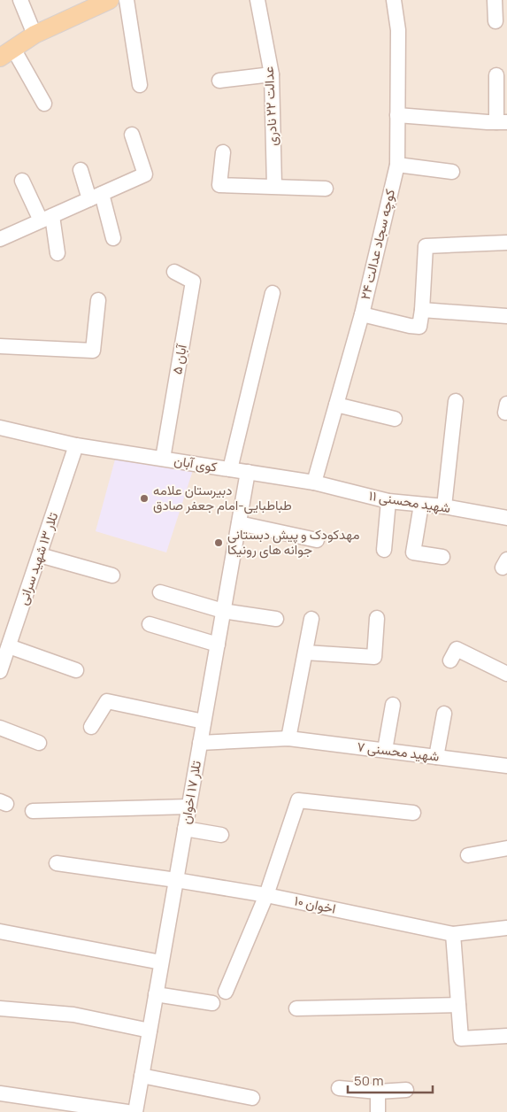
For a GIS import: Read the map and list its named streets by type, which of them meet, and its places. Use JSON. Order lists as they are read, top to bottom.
{
  "streets": {
    "street": [
      "عدالت ۲۲ نادری",
      "کوچه سجاد عدالت ۲۴",
      "آبان ۵",
      "کوی آبان",
      "شهید محسنی ۱۱",
      "تلار ۱۳ شهید سرانی",
      "شهید محسنی ۷",
      "تلار ۱۷ اخوان",
      "اخوان ۱۰"
    ]
  },
  "crossings": [
    ["کوچه سجاد عدالت ۲۴", "کوی آبان"],
    ["کوچه سجاد عدالت ۲۴", "شهید محسنی ۱۱"],
    ["آبان ۵", "کوی آبان"],
    ["کوی آبان", "شهید محسنی ۱۱"],
    ["کوی آبان", "تلار ۱۳ شهید سرانی"],
    ["کوی آبان", "تلار ۱۷ اخوان"],
    ["شهید محسنی ۷", "تلار ۱۷ اخوان"],
    ["تلار ۱۷ اخوان", "اخوان ۱۰"]
  ],
  "places": ["دبیرستان علامه طباطبایی-امام جعفر صادق", "مهدکودک و پیش دبستانی جوانه های رونیکا"],
  "scale_bar": "50 m"
}
